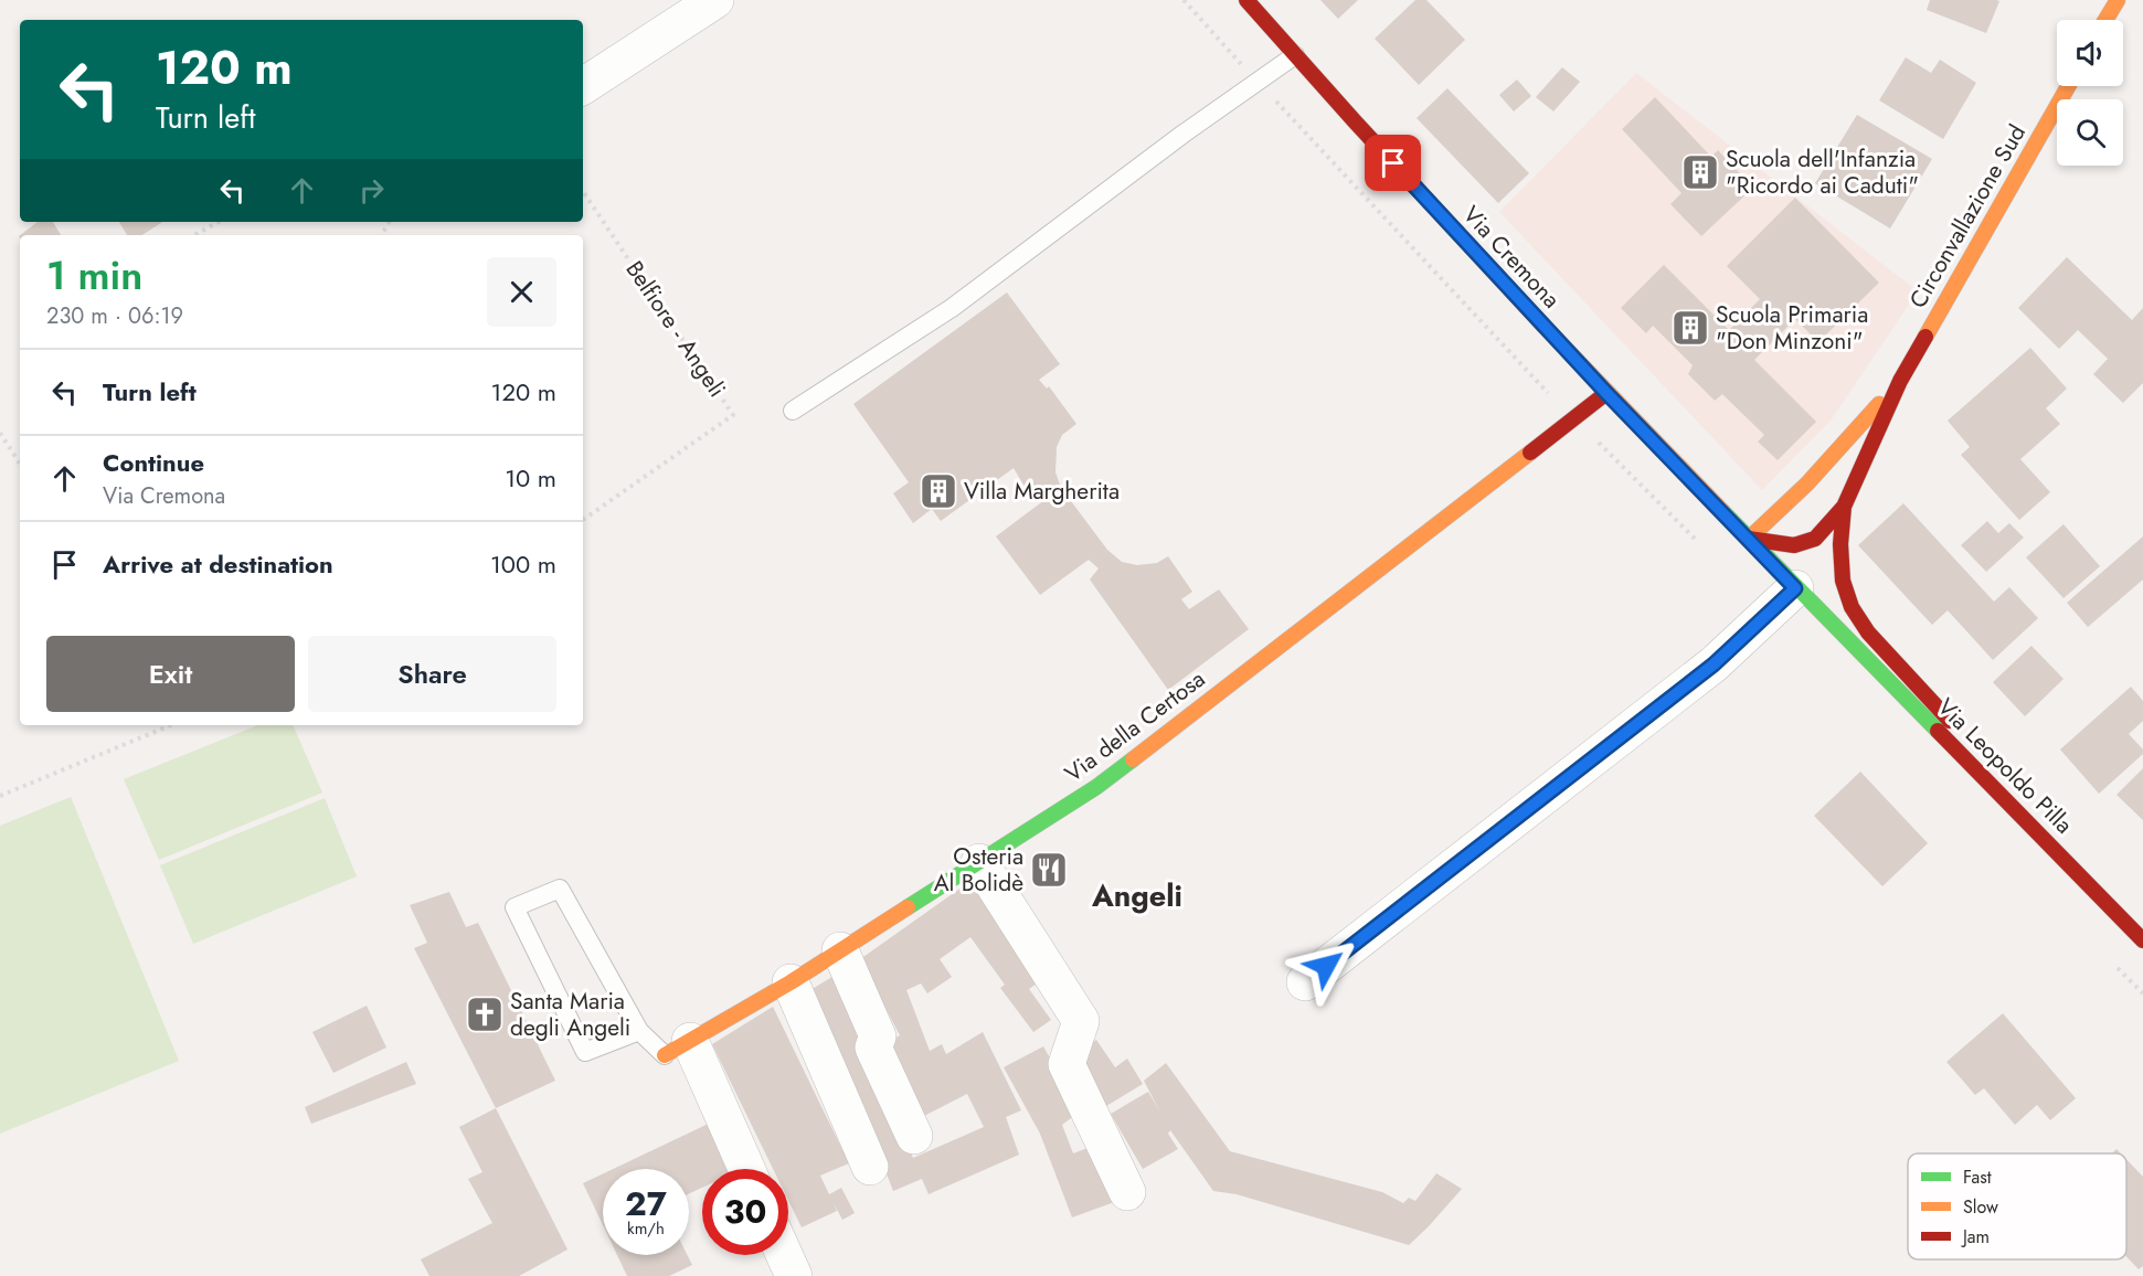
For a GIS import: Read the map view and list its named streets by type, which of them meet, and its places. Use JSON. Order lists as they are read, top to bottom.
{
  "streets": {
    "main road": [
      "Circonvallazione Sud",
      "Via Cremona",
      "Via della Certosa",
      "Via Leopoldo Pilla"
    ],
    "path": ["Belfiore - Angeli"]
  },
  "crossings": [
    ["Circonvallazione Sud", "Via Cremona"],
    ["Circonvallazione Sud", "Via Leopoldo Pilla"],
    ["Via Cremona", "Via della Certosa"],
    ["Via Cremona", "Via Leopoldo Pilla"]
  ],
  "districts": ["Angeli"],
  "places": {
    "building": ["Scuola dell'Infanzia \"Ricordo ai Caduti\"", "Scuola Primaria \"Don Minzoni\"", "Villa Margherita"],
    "restaurant": ["Osteria Al Bolidè"],
    "church": ["Santa Maria degli Angeli"]
  },
  "legend": ["Fast", "Slow", "Jam"],
  "page": {
    "turn": ["120 m", "Turn left"],
    "heading": ["1 min", "230 m · 06:19"],
    "list": [
      {
        "name": "Turn left",
        "value": "120 m"
      },
      {
        "name": "Continue",
        "note": "Via Cremona",
        "value": "10 m"
      },
      {
        "name": "Arrive at destination",
        "value": "100 m"
      }
    ],
    "buttons": ["Exit", "Share"],
    "speed": "27 km/h",
    "limit": "30"
  }
}
